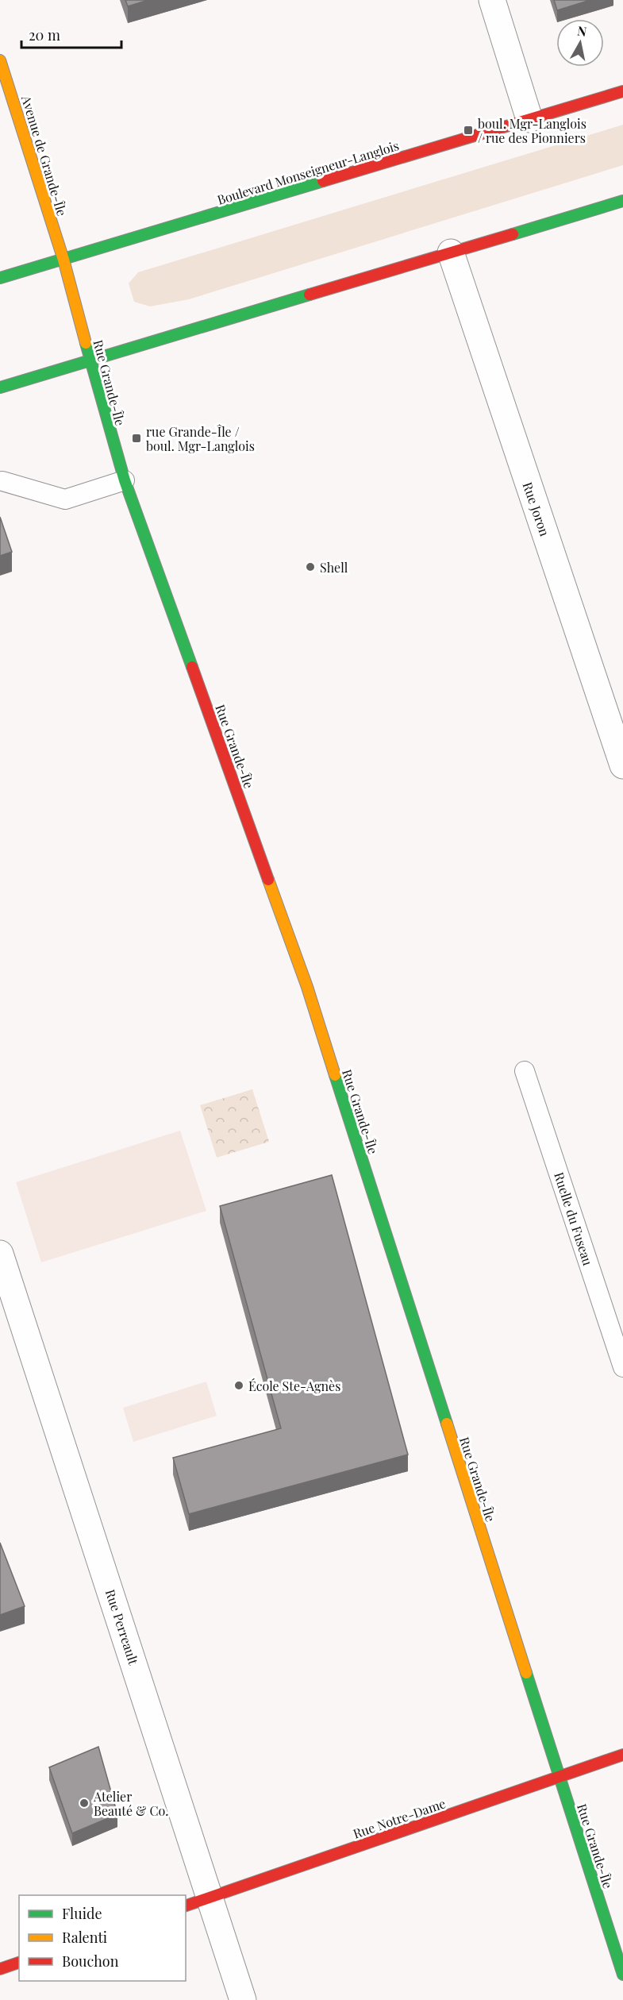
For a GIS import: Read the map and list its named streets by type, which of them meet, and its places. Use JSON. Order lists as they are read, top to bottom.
{
  "streets": {
    "main road": [
      "Avenue de Grande-Île",
      "Boulevard Monseigneur-Langlois",
      "Rue Grande-Île",
      "Rue Notre-Dame"
    ],
    "street": ["Rue Joron", "Rue Perreault"],
    "lane": ["Ruelle du Fuseau"]
  },
  "crossings": [
    ["Avenue de Grande-Île", "Boulevard Monseigneur-Langlois"],
    ["Avenue de Grande-Île", "Rue Grande-Île"],
    ["Boulevard Monseigneur-Langlois", "Rue Grande-Île"],
    ["Rue Grande-Île", "Rue Notre-Dame"],
    ["Rue Perreault", "Rue Notre-Dame"]
  ],
  "places": {
    "transit": ["boul. Mgr-Langlois / rue des Pionniers", "rue Grande-Île / boul. Mgr-Langlois"],
    "other": ["Shell", "École Ste-Agnès", "Atelier Beauté & Co."]
  },
  "legend": ["Fluide", "Ralenti", "Bouchon"],
  "scale_bar": "20 m",
  "north": "top"
}
